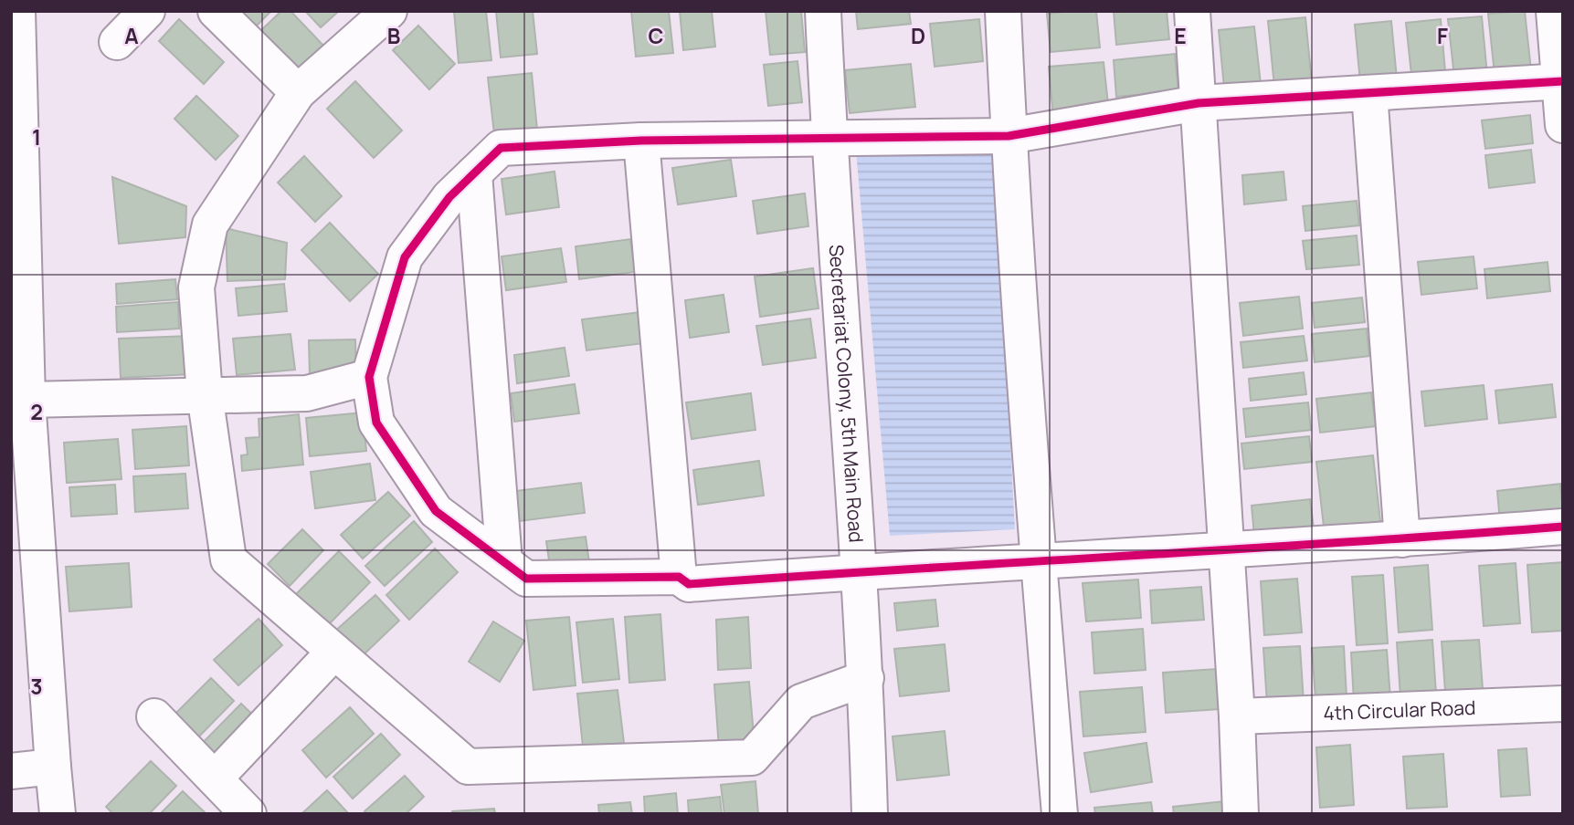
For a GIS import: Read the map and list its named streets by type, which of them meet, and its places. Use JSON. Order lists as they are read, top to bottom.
{
  "streets": {
    "street": ["Secretariat Colony, 5th Main Road", "4th Circular Road"]
  },
  "grid": {
    "columns": [
      "A",
      "B",
      "C",
      "D",
      "E",
      "F"
    ],
    "rows": ["1", "2", "3"]
  }
}
